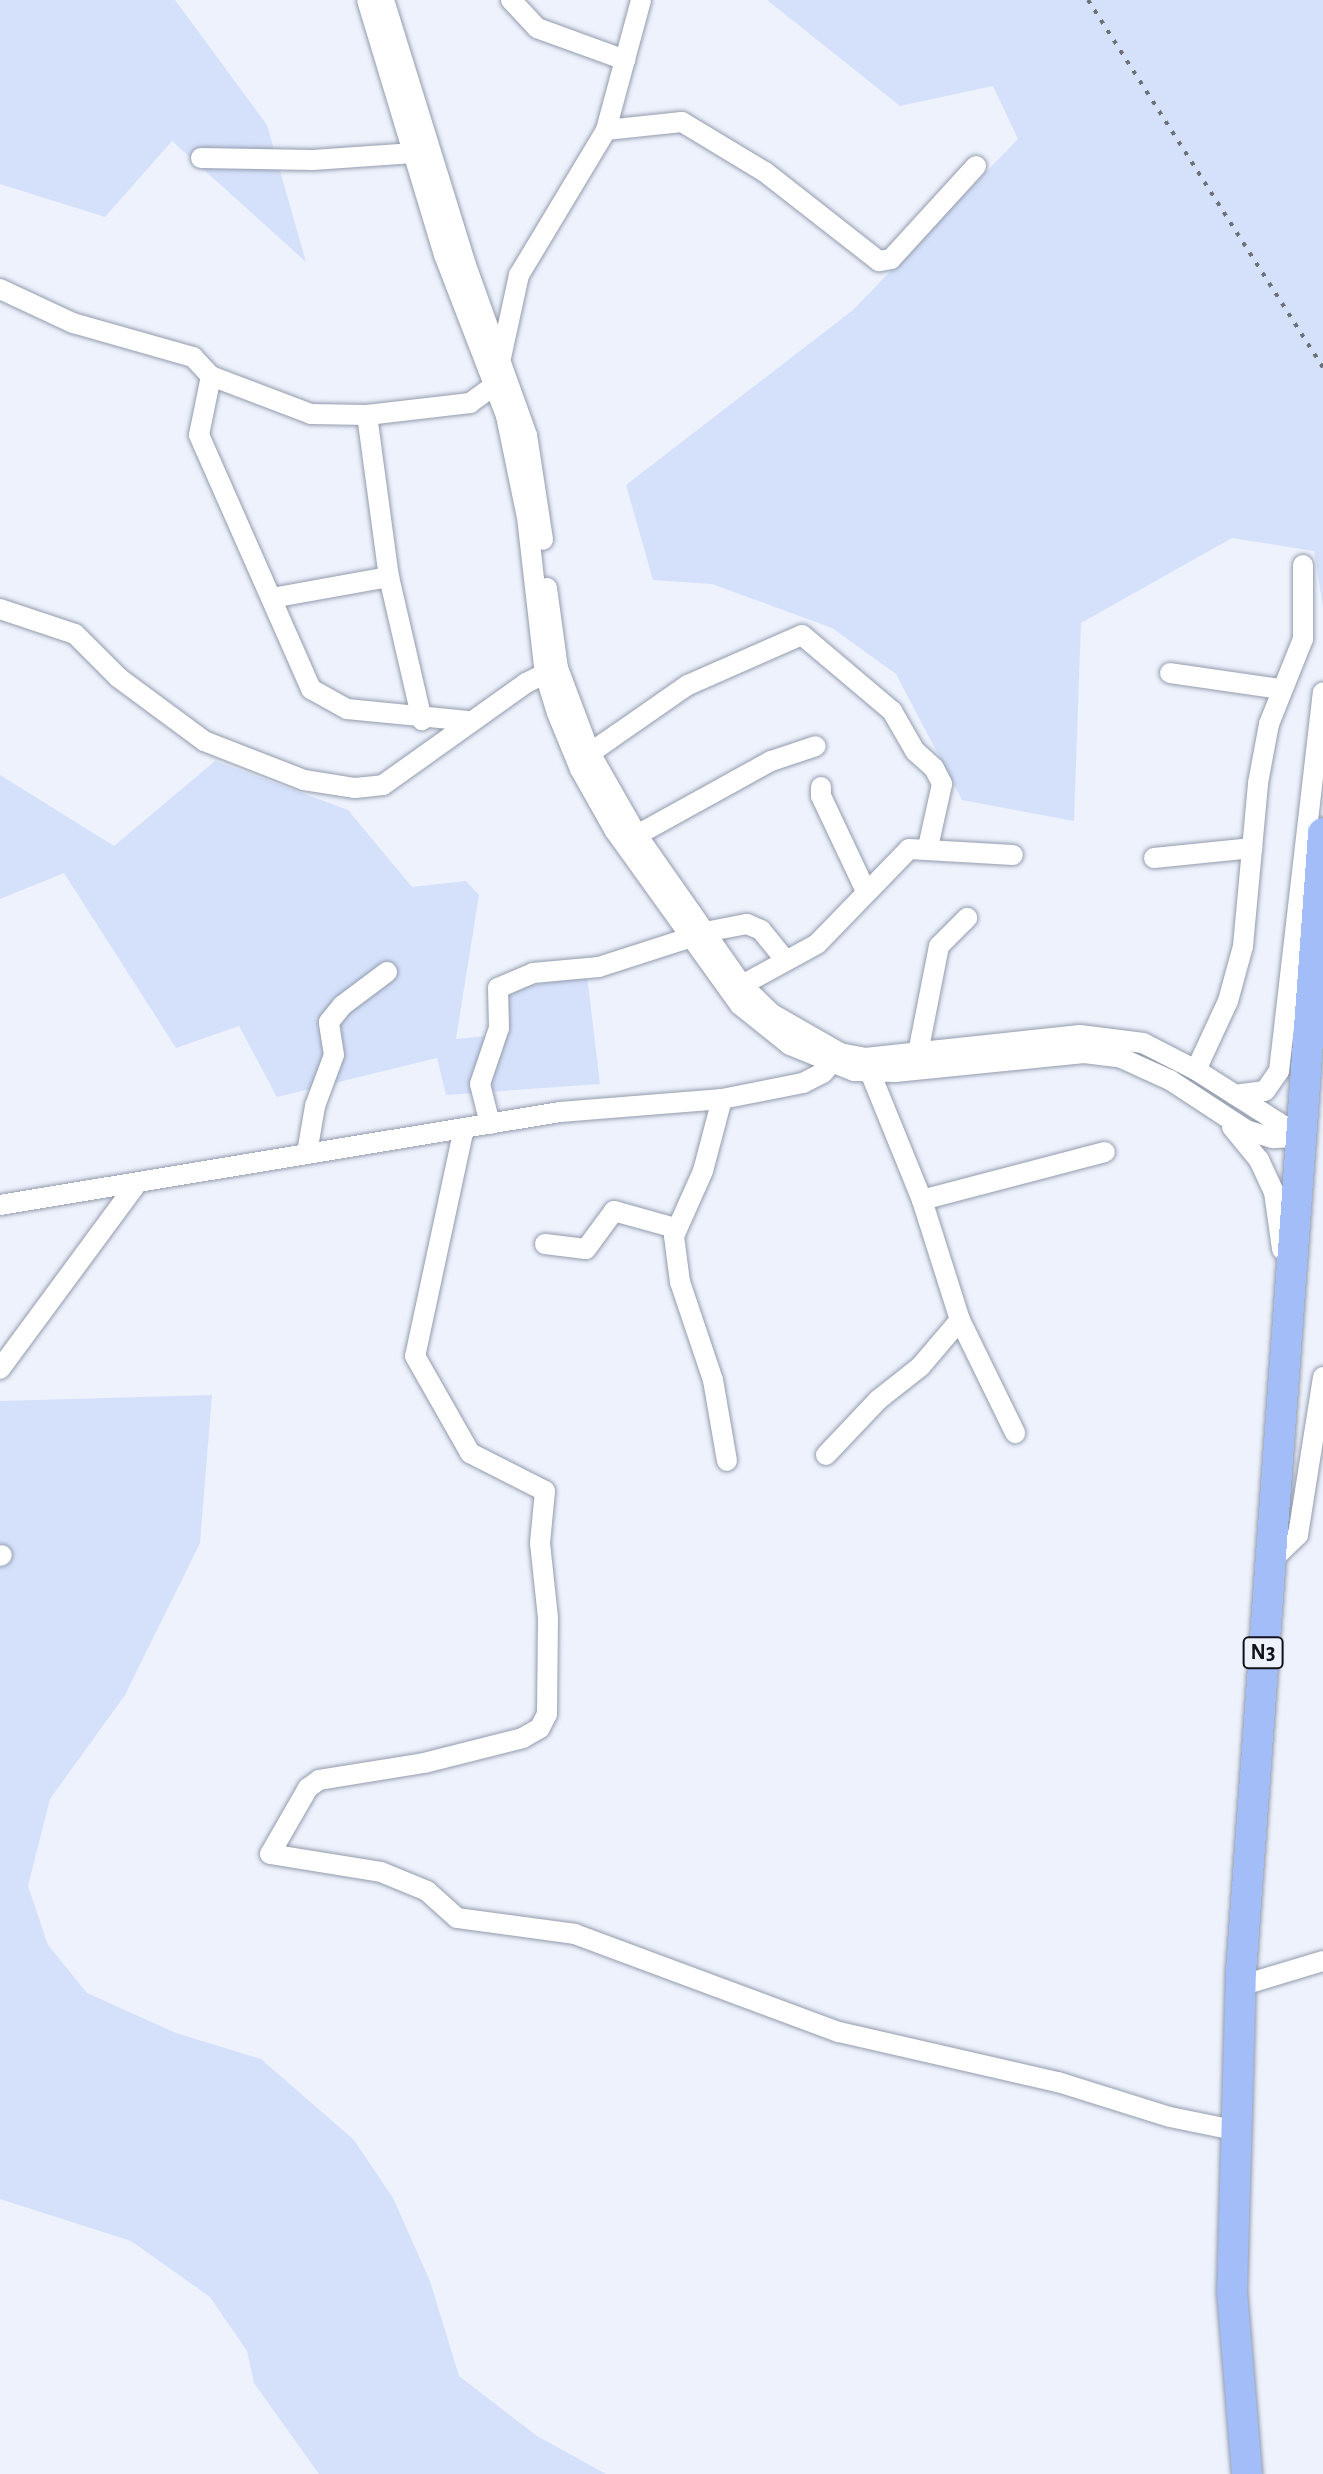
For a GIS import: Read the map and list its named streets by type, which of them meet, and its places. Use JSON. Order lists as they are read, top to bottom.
{
  "streets": {
    "highway": ["N3"]
  }
}
